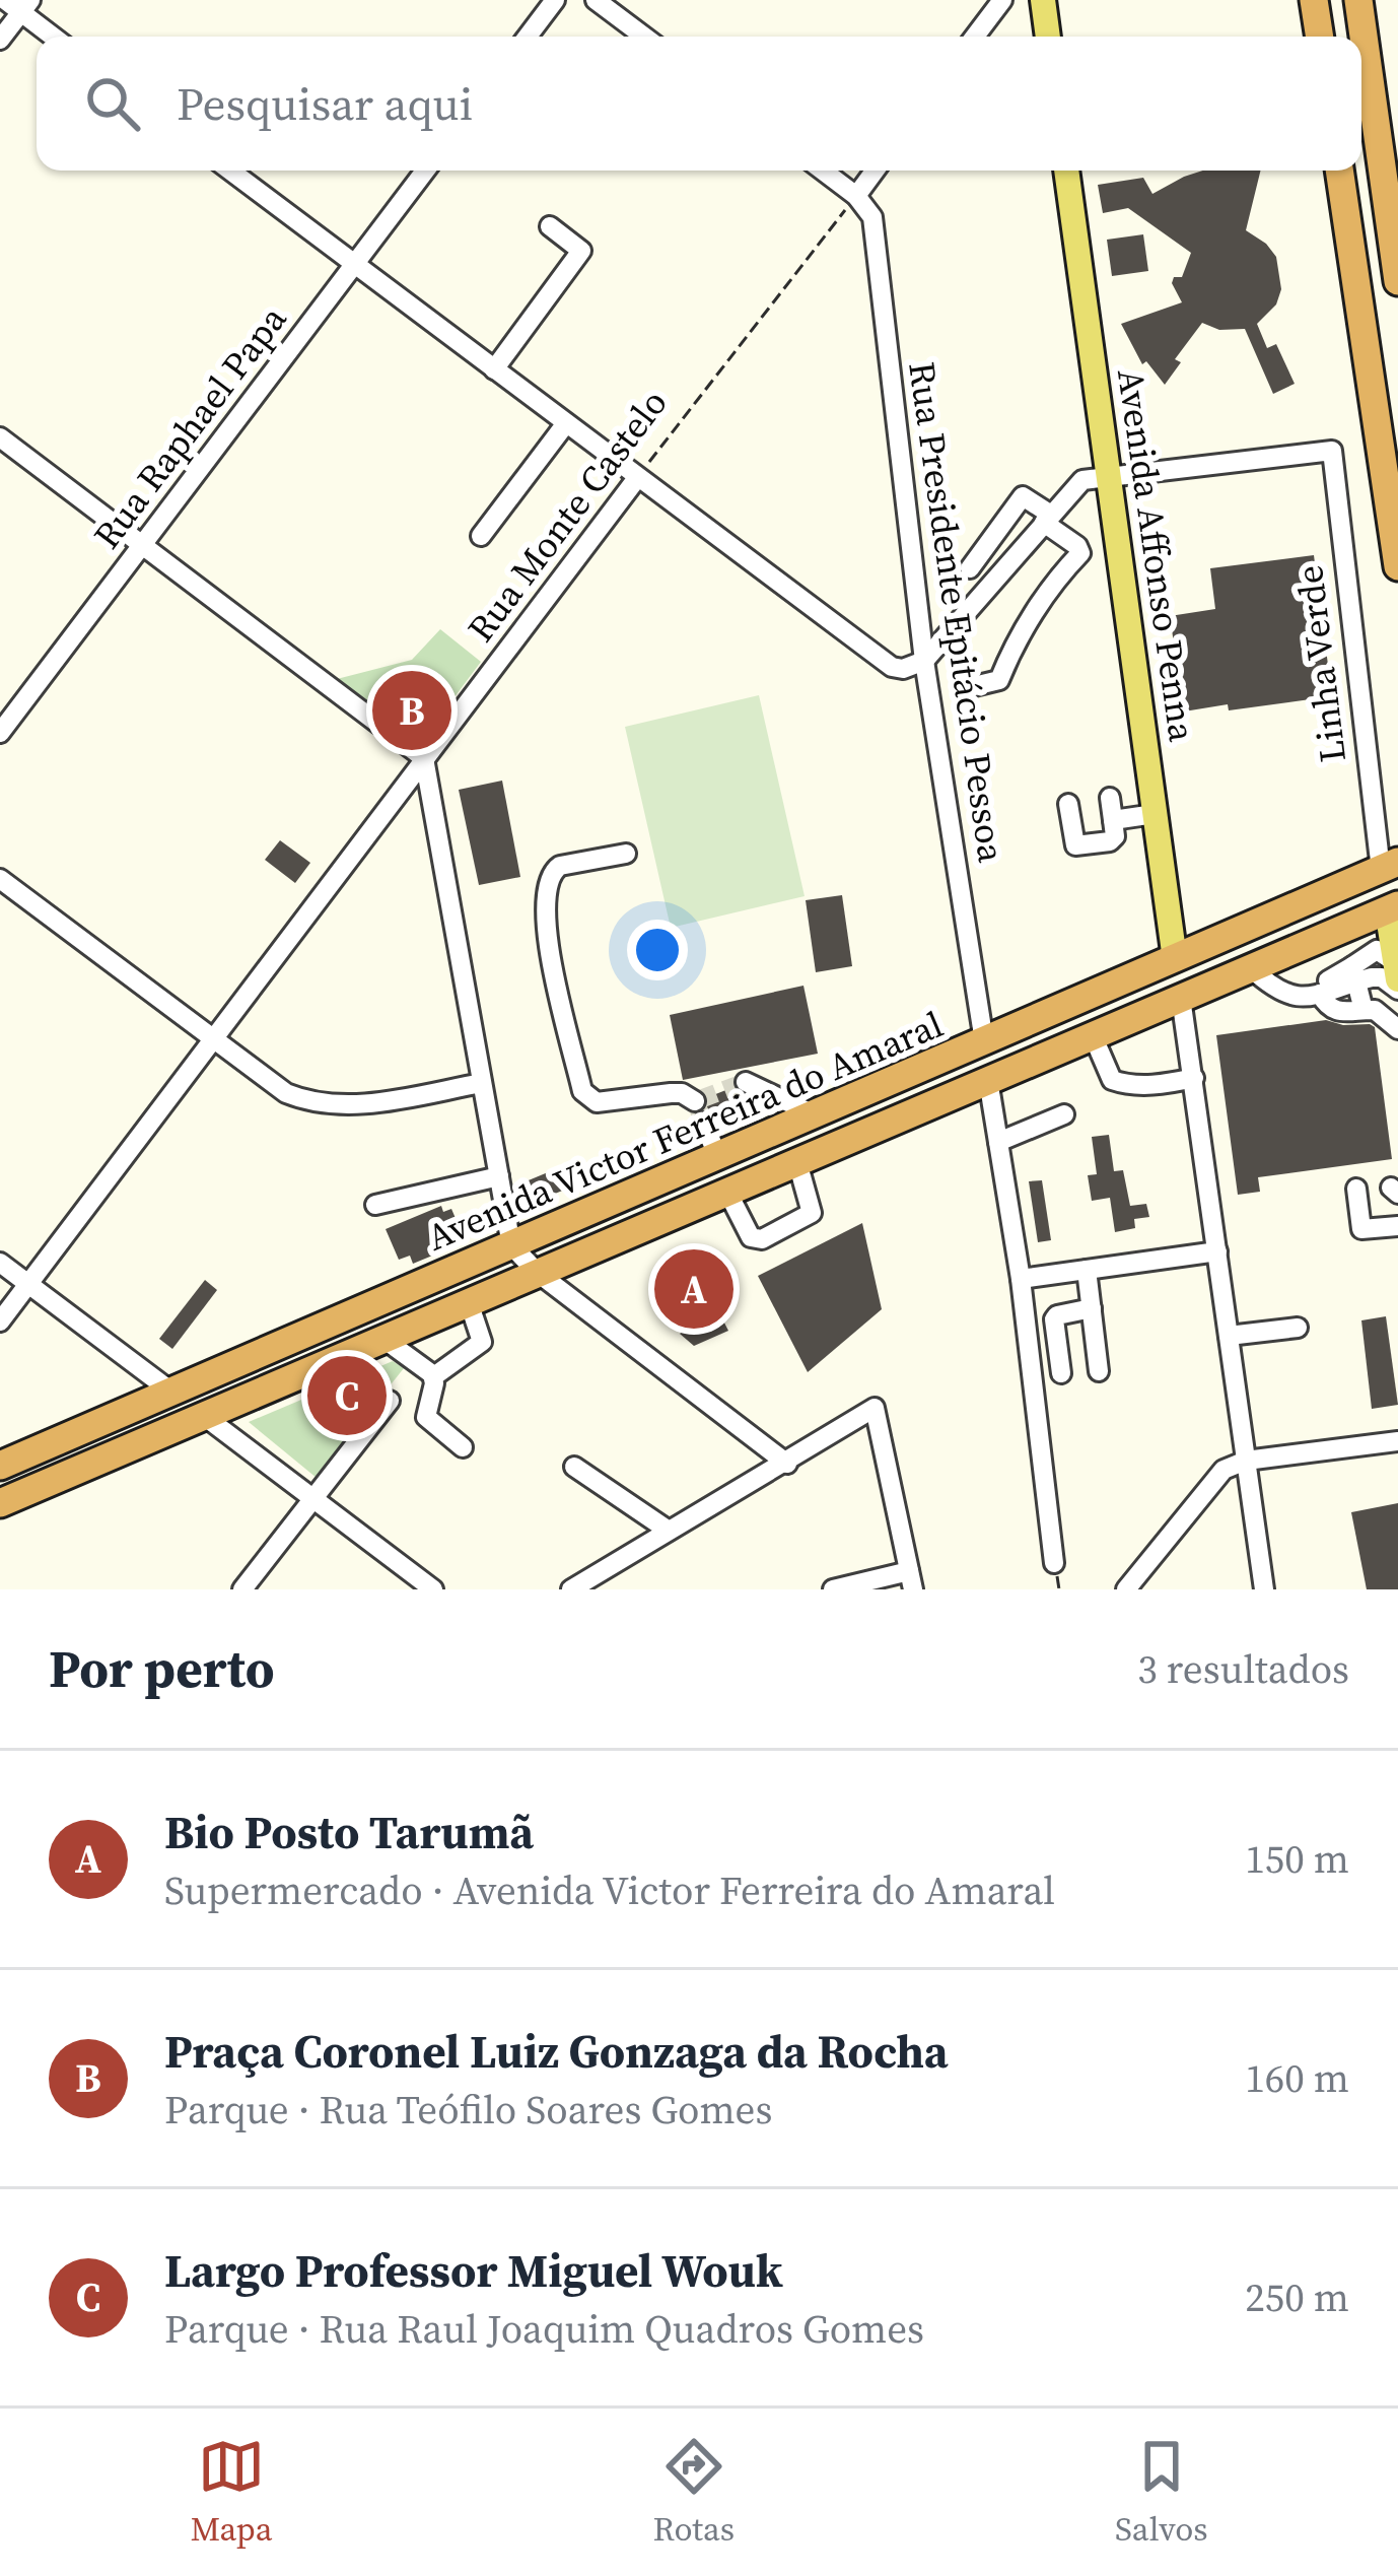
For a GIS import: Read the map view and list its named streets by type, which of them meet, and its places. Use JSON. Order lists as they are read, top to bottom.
{
  "streets": {
    "highway": ["Avenida Victor Ferreira do Amaral"],
    "main road": ["Avenida Affonso Penna"],
    "street": [
      "Rua Raphael Papa",
      "Rua Monte Castelo",
      "Rua Presidente Epitácio Pessoa",
      "Linha Verde"
    ]
  },
  "crossings": [
    ["Rua Monte Castelo", "Rua Presidente Epitácio Pessoa"],
    ["Avenida Affonso Penna", "Linha Verde"],
    ["Avenida Affonso Penna", "Avenida Victor Ferreira do Amaral"],
    ["Rua Presidente Epitácio Pessoa", "Avenida Victor Ferreira do Amaral"],
    ["Linha Verde", "Avenida Victor Ferreira do Amaral"]
  ],
  "page": {
    "search": "Pesquisar aqui",
    "pins": ["B", "A", "C"],
    "heading": ["Por perto", "3 resultados"],
    "list": [
      {
        "mark": "A",
        "name": "Bio Posto Tarumã",
        "note": "Supermercado · Avenida Victor Ferreira do Amaral",
        "value": "150 m"
      },
      {
        "mark": "B",
        "name": "Praça Coronel Luiz Gonzaga da Rocha",
        "note": "Parque · Rua Teófilo Soares Gomes",
        "value": "160 m"
      },
      {
        "mark": "C",
        "name": "Largo Professor Miguel Wouk",
        "note": "Parque · Rua Raul Joaquim Quadros Gomes",
        "value": "250 m"
      }
    ],
    "nav": ["Mapa", "Rotas", "Salvos"]
  }
}
